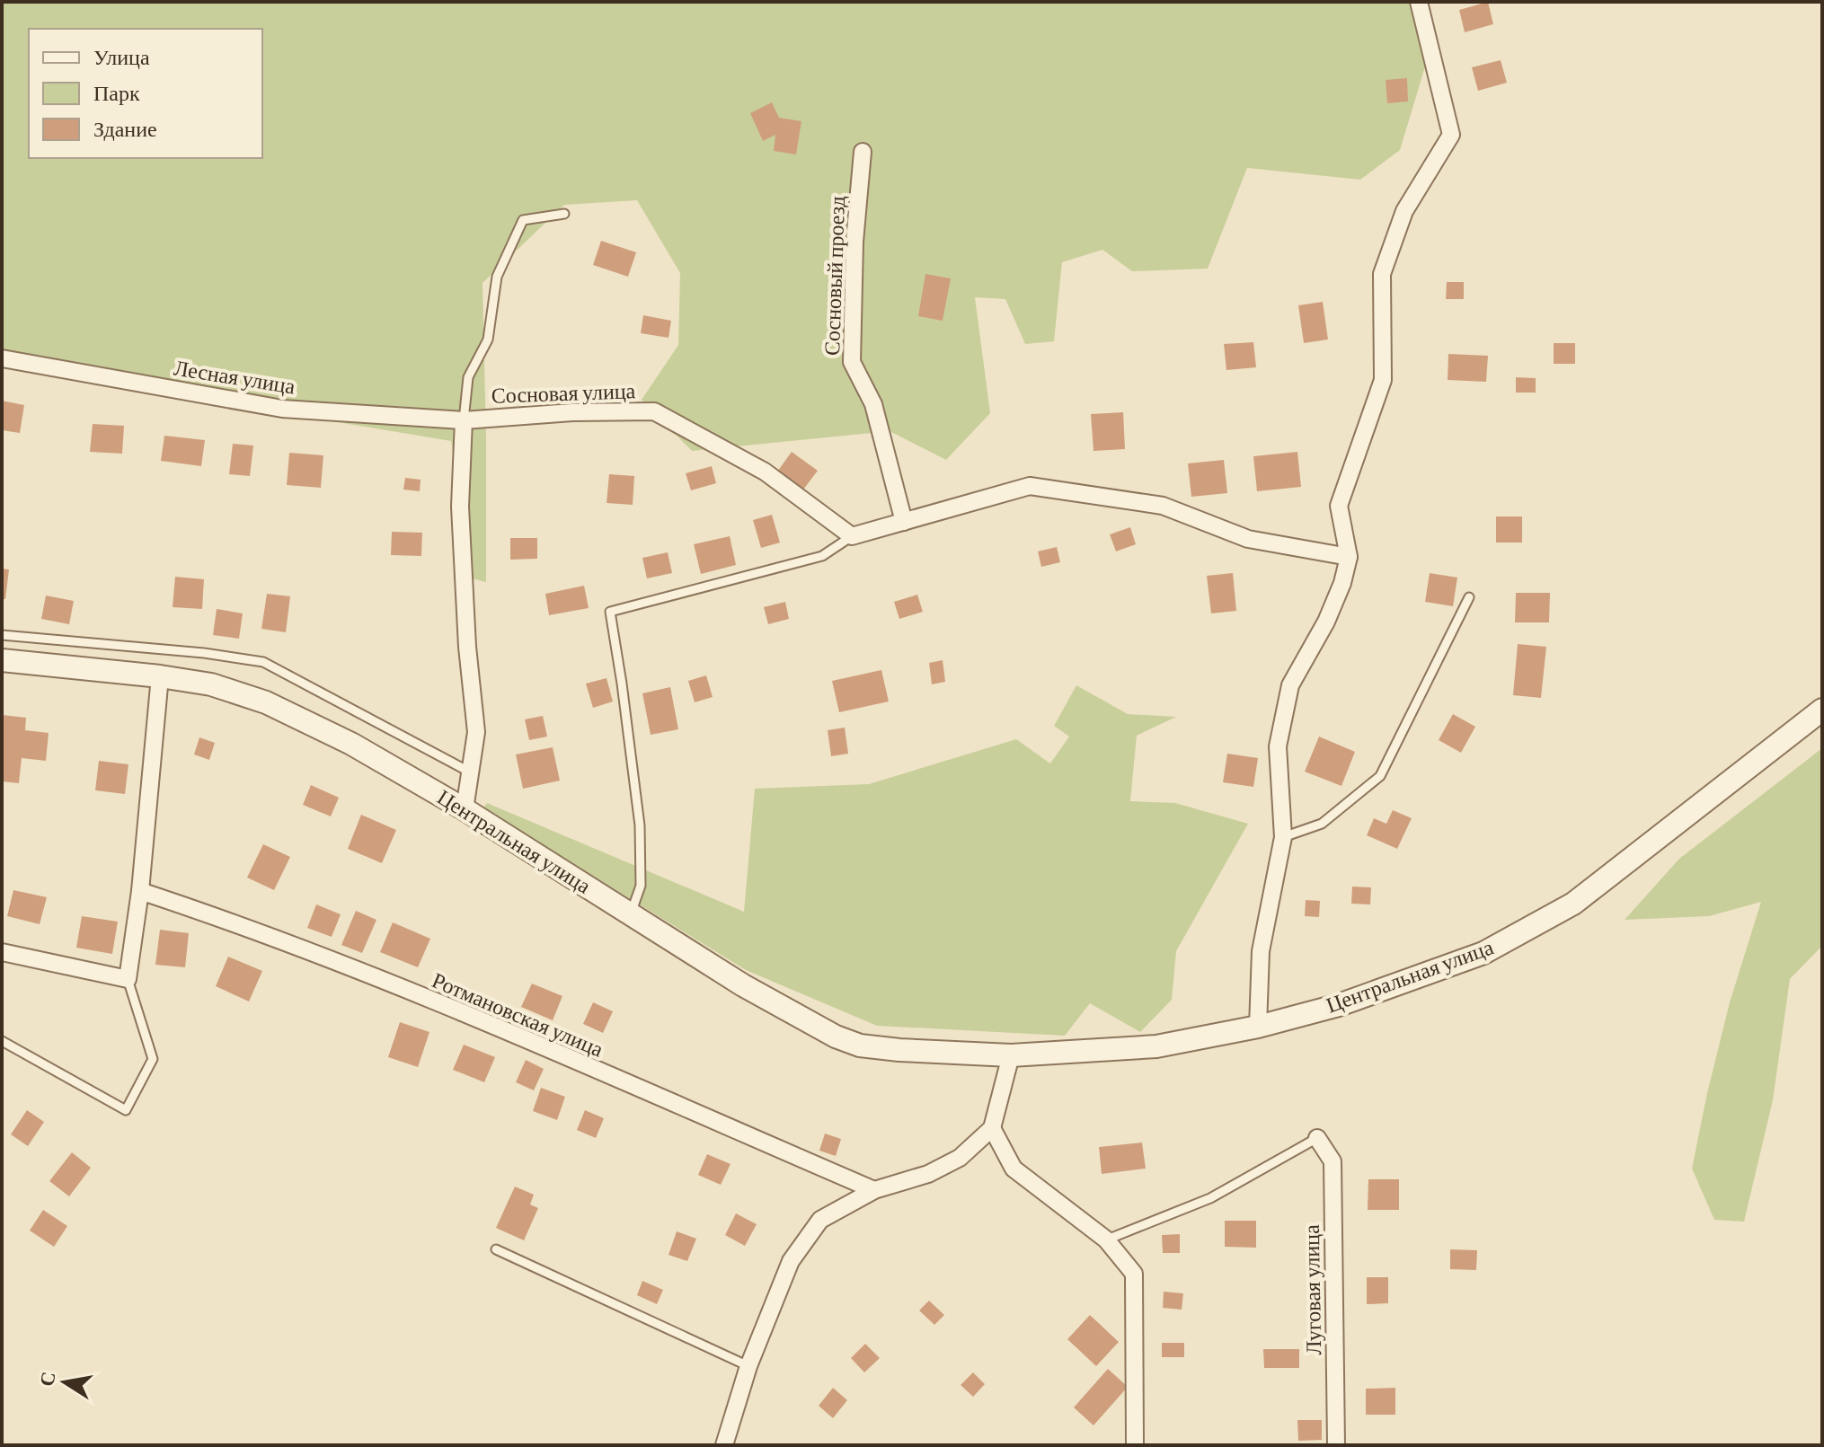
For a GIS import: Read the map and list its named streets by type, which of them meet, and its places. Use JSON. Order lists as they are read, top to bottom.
{
  "streets": {
    "street": [
      "Сосновый проезд",
      "Лесная улица",
      "Сосновая улица",
      "Центральная улица",
      "Ротмановская улица",
      "Луговая улица"
    ]
  },
  "crossings": [
    ["Лесная улица", "Сосновая улица"],
    ["Сосновая улица", "Центральная улица"]
  ],
  "legend": ["Улица", "Парк", "Здание"],
  "north": "left"
}
